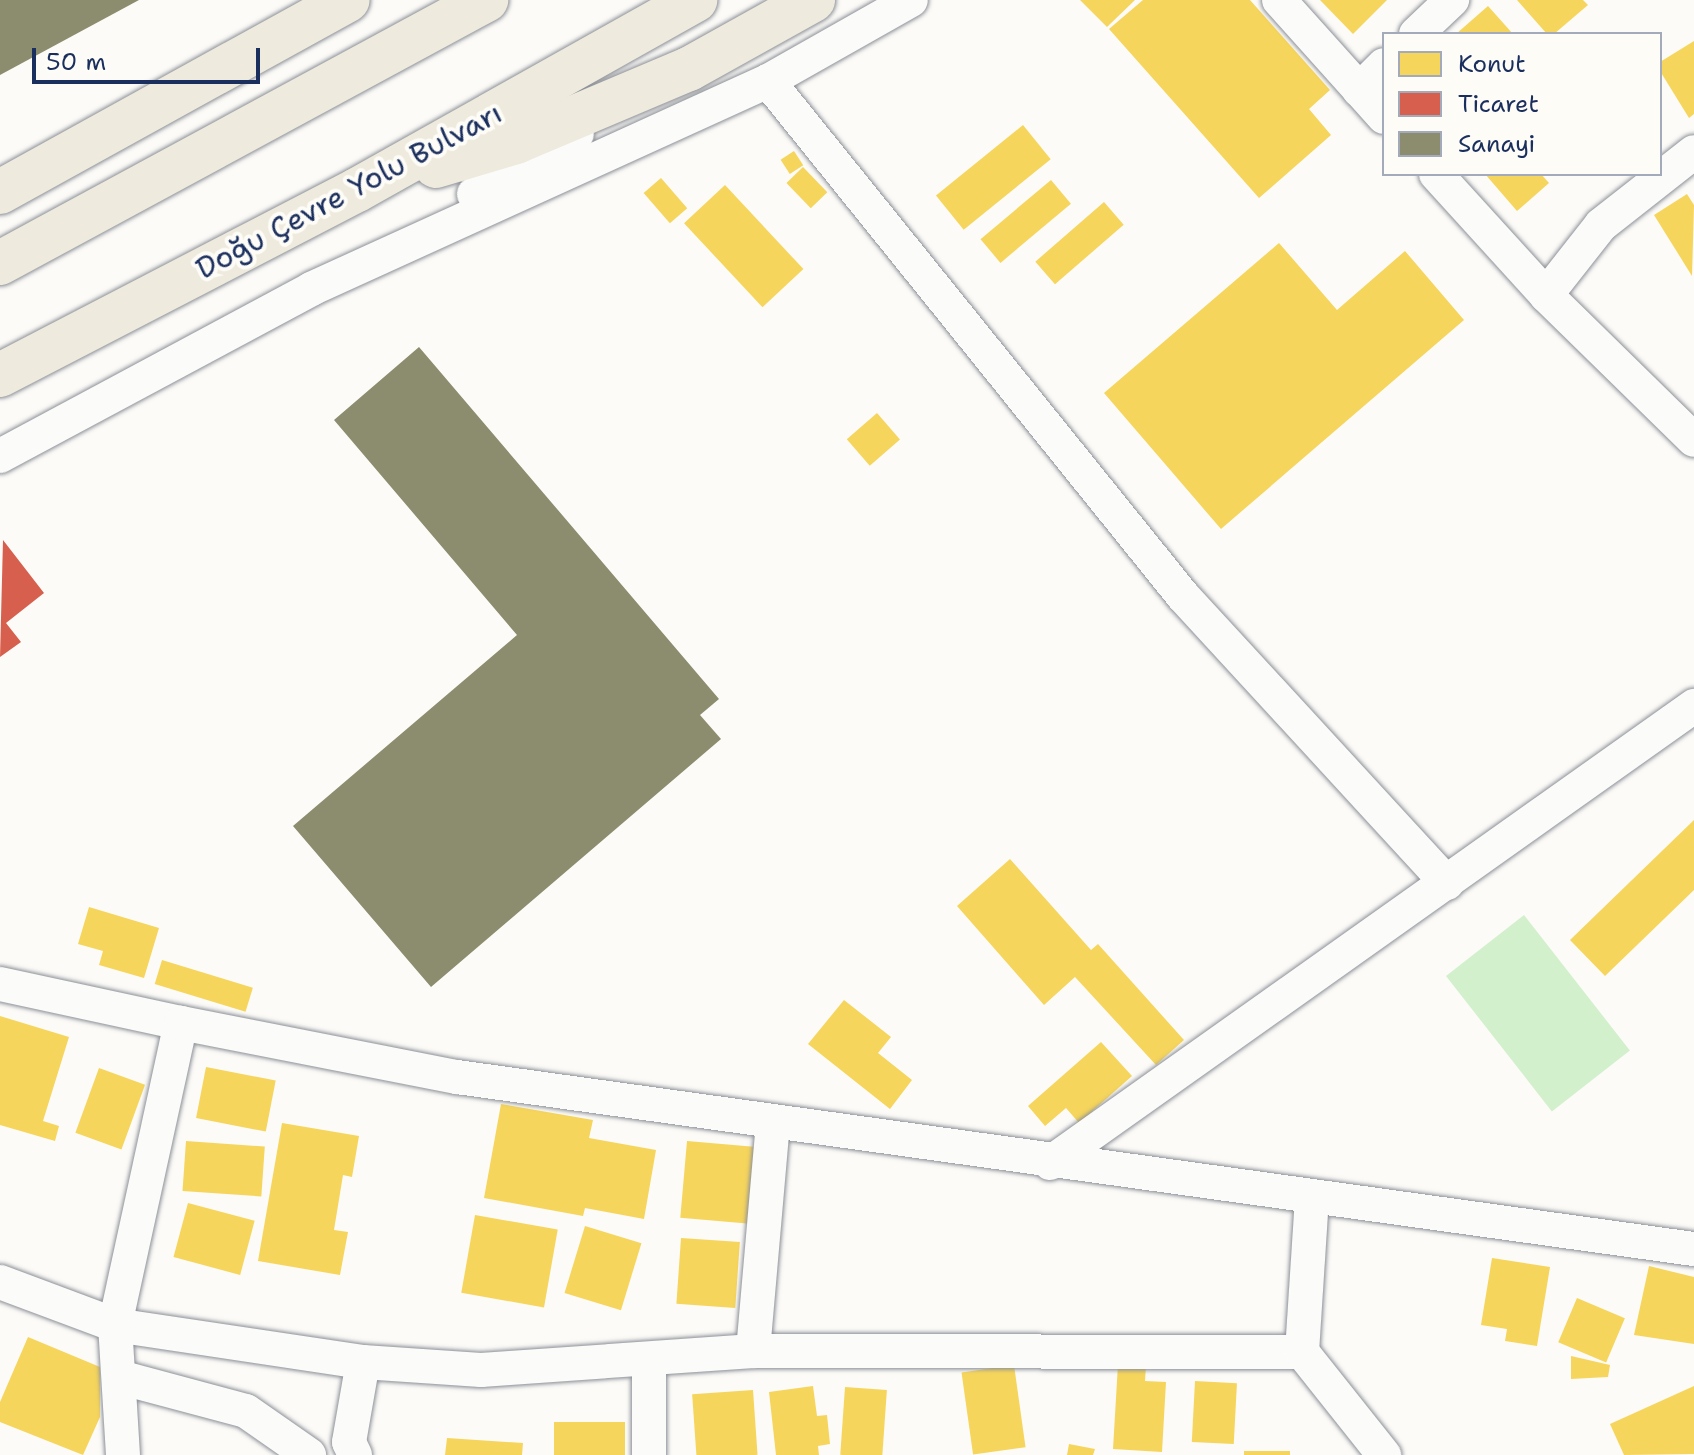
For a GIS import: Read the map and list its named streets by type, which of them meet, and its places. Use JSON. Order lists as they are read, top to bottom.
{
  "streets": {
    "highway": ["Doğu Çevre Yolu Bulvarı"]
  },
  "legend": ["Konut", "Ticaret", "Sanayi"],
  "scale_bar": "50 m"
}
